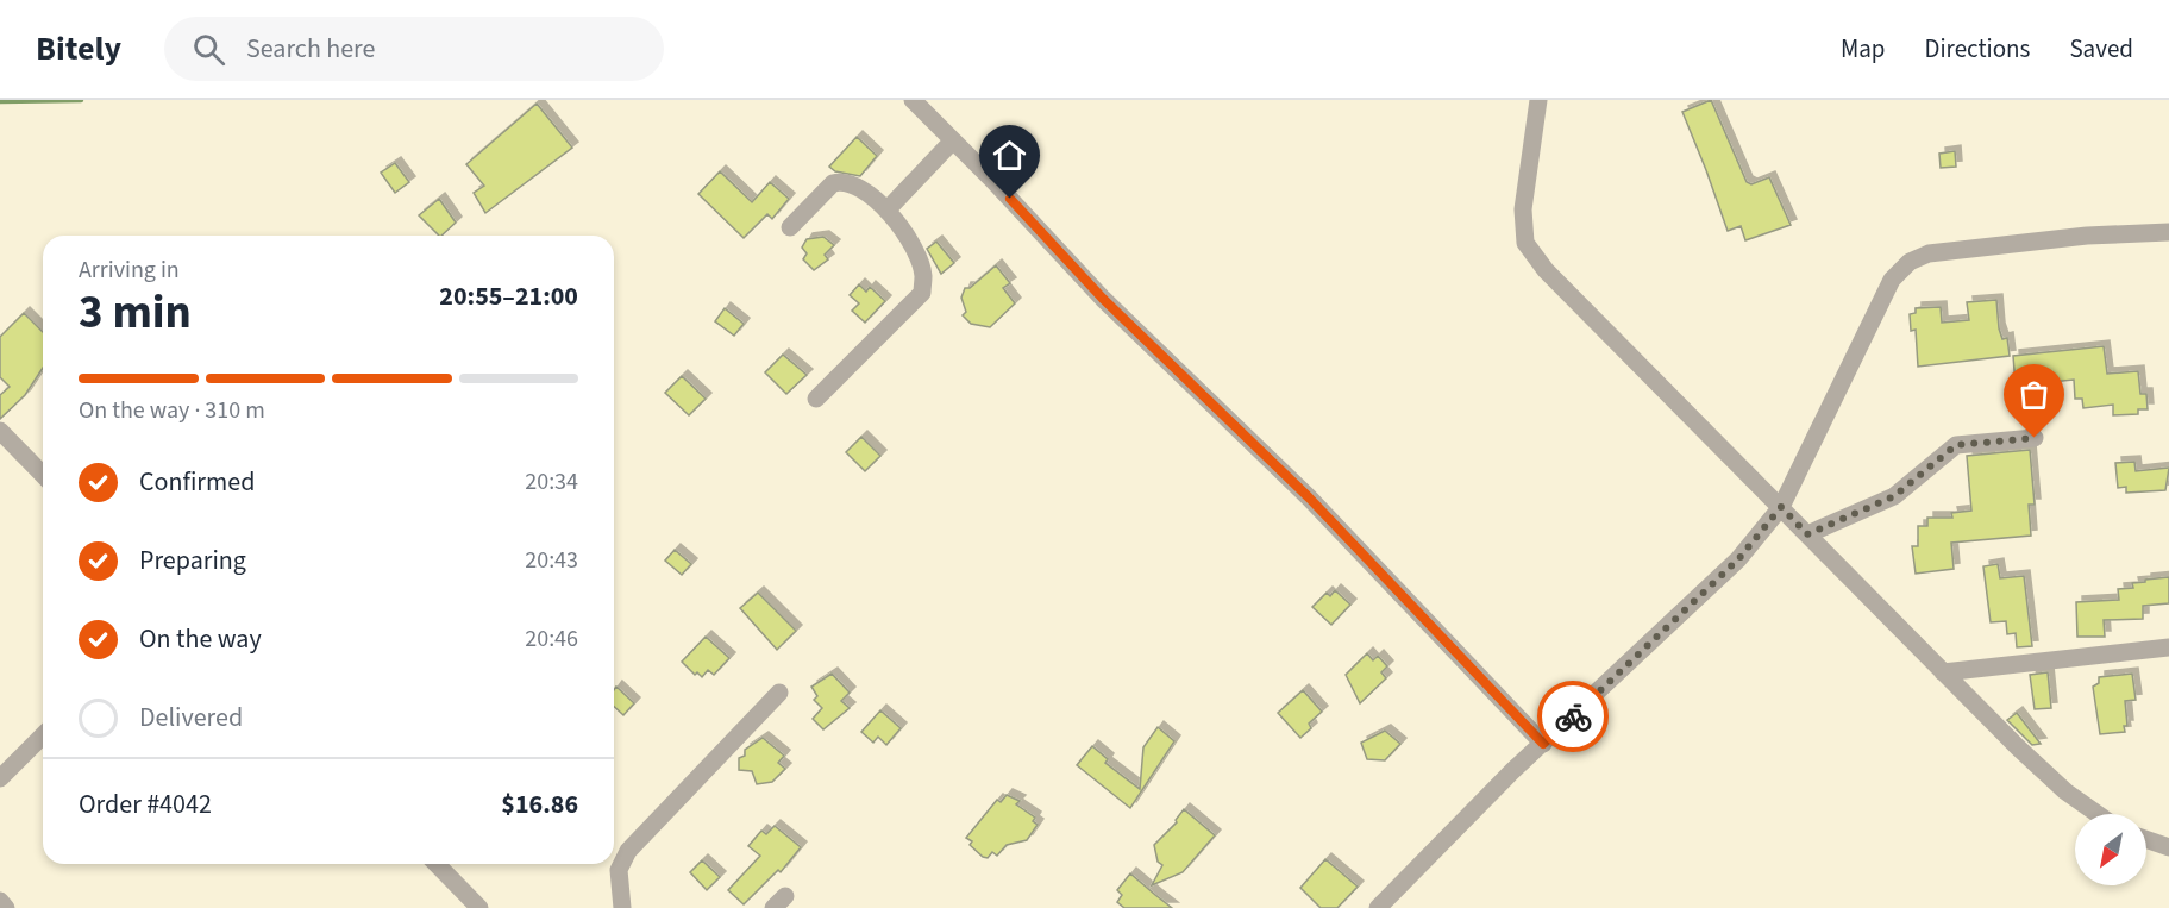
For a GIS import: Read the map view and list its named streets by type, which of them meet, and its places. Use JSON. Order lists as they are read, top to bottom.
{
  "north": "bottom left",
  "page": {
    "header": "Bitely",
    "search": "Search here",
    "nav": ["Map", "Directions", "Saved"],
    "heading": ["3 min", "Arriving in", "20:55–21:00"],
    "panel": ["Order #4042", "$16.86"],
    "bar": "On the way · 310 m",
    "list": [
      ["Confirmed", "20:34"],
      ["Preparing", "20:43"],
      ["On the way", "20:46"],
      "Delivered"
    ]
  }
}
